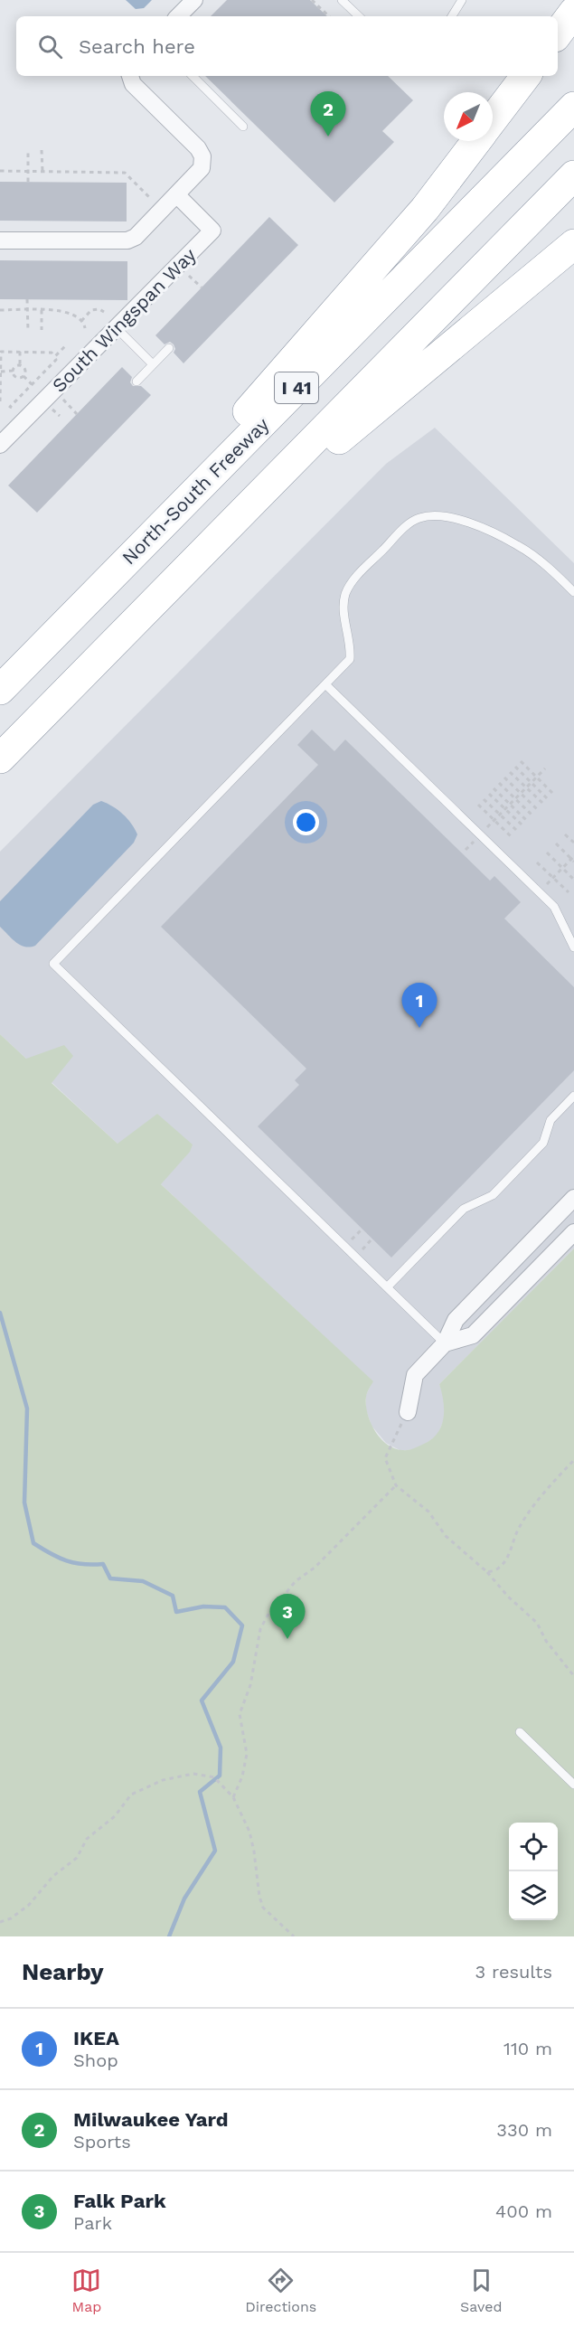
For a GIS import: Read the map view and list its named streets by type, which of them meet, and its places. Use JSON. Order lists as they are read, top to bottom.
{
  "streets": {
    "highway": ["I 41", "North-South Freeway"],
    "street": ["South Wingspan Way"]
  },
  "north": "bottom left",
  "page": {
    "search": "Search here",
    "pins": ["2", "1", "3"],
    "heading": ["Nearby", "3 results"],
    "list": [
      {
        "mark": "1",
        "name": "IKEA",
        "note": "Shop",
        "value": "110 m"
      },
      {
        "mark": "2",
        "name": "Milwaukee Yard",
        "note": "Sports",
        "value": "330 m"
      },
      {
        "mark": "3",
        "name": "Falk Park",
        "note": "Park",
        "value": "400 m"
      }
    ],
    "nav": ["Map", "Directions", "Saved"]
  }
}
